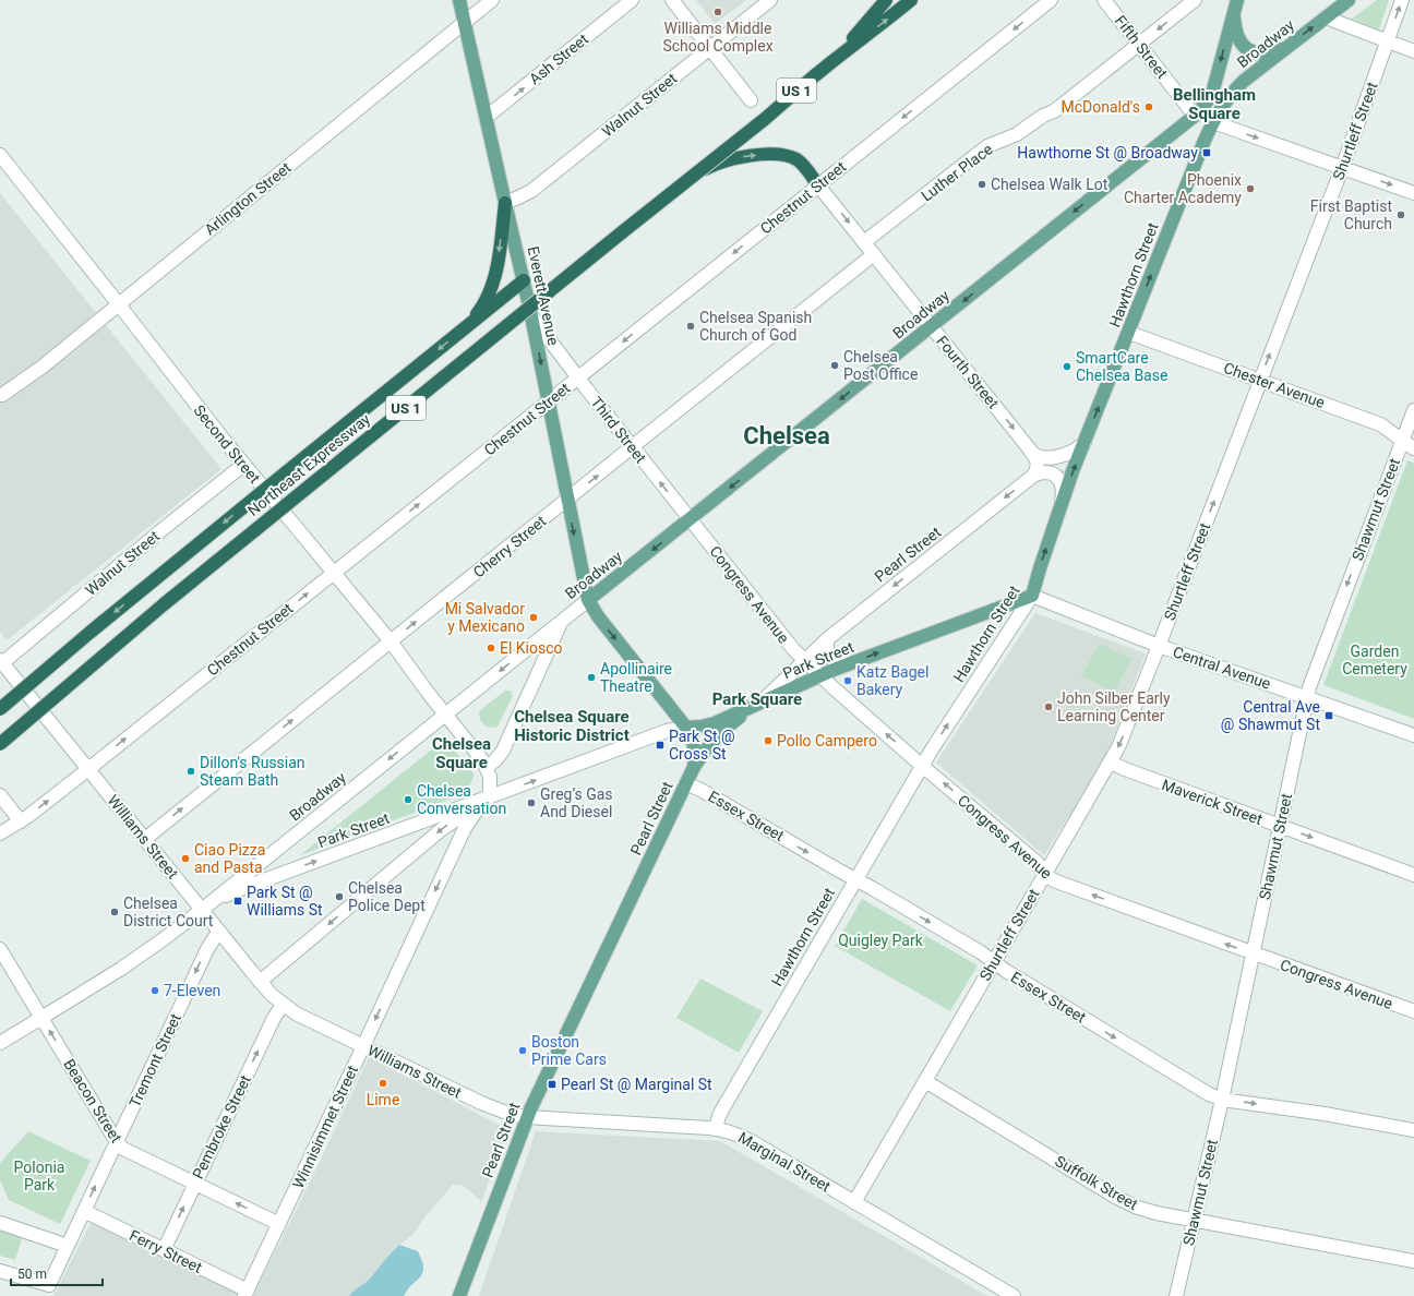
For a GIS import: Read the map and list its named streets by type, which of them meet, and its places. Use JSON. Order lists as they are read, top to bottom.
{
  "streets": {
    "highway": ["US 1", "Northeast Expressway"],
    "main road": [
      "Broadway",
      "Hawthorn Street",
      "Everett Avenue",
      "Pearl Street",
      "Park Street"
    ],
    "street": [
      "Fifth Street",
      "Ash Street",
      "Walnut Street",
      "Shurtleff Street",
      "Luther Place",
      "Chestnut Street",
      "Arlington Street",
      "Fourth Street",
      "Chester Avenue",
      "Third Street",
      "Second Street",
      "Shawmut Street",
      "Cherry Street",
      "Congress Avenue",
      "Central Avenue",
      "Maverick Street",
      "Essex Street",
      "Williams Street",
      "Tremont Street",
      "Beacon Street",
      "Pembroke Street",
      "Winnisimmet Street",
      "Marginal Street",
      "Suffolk Street",
      "Ferry Street"
    ]
  },
  "crossings": [
    ["Broadway", "Fifth Street"],
    ["Broadway", "Hawthorn Street"],
    ["Broadway", "Everett Avenue"],
    ["Broadway", "Fourth Street"],
    ["Broadway", "Third Street"],
    ["Broadway", "Second Street"],
    ["Broadway", "Congress Avenue"],
    ["Broadway", "Park Street"],
    ["Broadway", "Williams Street"],
    ["Broadway", "Beacon Street"],
    ["Fifth Street", "Luther Place"],
    ["Ash Street", "Everett Avenue"],
    ["Walnut Street", "Everett Avenue"],
    ["Walnut Street", "Second Street"],
    ["Walnut Street", "Williams Street"],
    ["Shurtleff Street", "Chester Avenue"],
    ["Shurtleff Street", "Congress Avenue"],
    ["Shurtleff Street", "Central Avenue"],
    ["Shurtleff Street", "Maverick Street"],
    ["Shurtleff Street", "Essex Street"],
    ["Shurtleff Street", "Marginal Street"],
    ["Shurtleff Street", "Suffolk Street"],
    ["Luther Place", "Fourth Street"],
    ["Chestnut Street", "Everett Avenue"],
    ["Chestnut Street", "Fourth Street"],
    ["Chestnut Street", "Third Street"],
    ["Chestnut Street", "Second Street"],
    ["Chestnut Street", "Williams Street"],
    ["Arlington Street", "Everett Avenue"],
    ["Arlington Street", "Second Street"],
    ["Hawthorn Street", "Chester Avenue"],
    ["Hawthorn Street", "Congress Avenue"],
    ["Hawthorn Street", "Park Street"],
    ["Hawthorn Street", "Central Avenue"],
    ["Hawthorn Street", "Essex Street"],
    ["Hawthorn Street", "Marginal Street"],
    ["Everett Avenue", "Third Street"],
    ["Everett Avenue", "Cherry Street"],
    ["Fourth Street", "Cherry Street"],
    ["Chester Avenue", "Shawmut Street"],
    ["Third Street", "Cherry Street"],
    ["Third Street", "Congress Avenue"],
    ["Second Street", "Cherry Street"],
    ["Second Street", "Park Street"],
    ["Second Street", "Winnisimmet Street"],
    ["Shawmut Street", "Congress Avenue"],
    ["Shawmut Street", "Central Avenue"],
    ["Shawmut Street", "Maverick Street"],
    ["Shawmut Street", "Essex Street"],
    ["Shawmut Street", "Suffolk Street"],
    ["Cherry Street", "Williams Street"],
    ["Pearl Street", "Congress Avenue"],
    ["Pearl Street", "Park Street"],
    ["Pearl Street", "Essex Street"],
    ["Pearl Street", "Williams Street"],
    ["Pearl Street", "Marginal Street"],
    ["Congress Avenue", "Park Street"],
    ["Park Street", "Central Avenue"],
    ["Park Street", "Williams Street"],
    ["Park Street", "Winnisimmet Street"],
    ["Williams Street", "Tremont Street"],
    ["Williams Street", "Pembroke Street"],
    ["Williams Street", "Winnisimmet Street"],
    ["Williams Street", "Marginal Street"],
    ["Tremont Street", "Beacon Street"],
    ["Tremont Street", "Ferry Street"],
    ["Beacon Street", "Pembroke Street"],
    ["Beacon Street", "Winnisimmet Street"],
    ["Pembroke Street", "Ferry Street"],
    ["Winnisimmet Street", "Ferry Street"]
  ],
  "one_way": [
    "Broadway",
    "Ash Street",
    "Hawthorn Street",
    "Fourth Street",
    "Third Street",
    "Cherry Street",
    "Congress Avenue",
    "Park Street",
    "Maverick Street",
    "Essex Street",
    "Beacon Street",
    "Pembroke Street"
  ],
  "districts": [
    "Bellingham Square",
    "Chelsea",
    "Park Square",
    "Chelsea Square Historic District",
    "Chelsea Square"
  ],
  "parks": ["Garden Cemetery", "Quigley Park", "Polonia Park"],
  "places": {
    "other": [
      "Williams Middle School Complex",
      "McDonald's",
      "Chelsea Walk Lot",
      "Phoenix Charter Academy",
      "First Baptist Church",
      "Chelsea Spanish Church of God",
      "Chelsea Post Office",
      "SmartCare Chelsea Base",
      "Mi Salvador y Mexicano",
      "El Kiosco",
      "Apollinaire Theatre",
      "Katz Bagel Bakery",
      "John Silber Early Learning Center",
      "Pollo Campero",
      "Dillon's Russian Steam Bath",
      "Chelsea Conversation",
      "Greg’s Gas And Diesel",
      "Ciao Pizza and Pasta",
      "Chelsea Police Dept",
      "Chelsea District Court",
      "7-Eleven",
      "Boston Prime Cars",
      "Lime"
    ],
    "transit": [
      "Hawthorne St @ Broadway",
      "Central Ave @ Shawmut St",
      "Park St @ Cross St",
      "Park St @ Williams St",
      "Pearl St @ Marginal St"
    ]
  },
  "scale_bar": "50 m"
}
